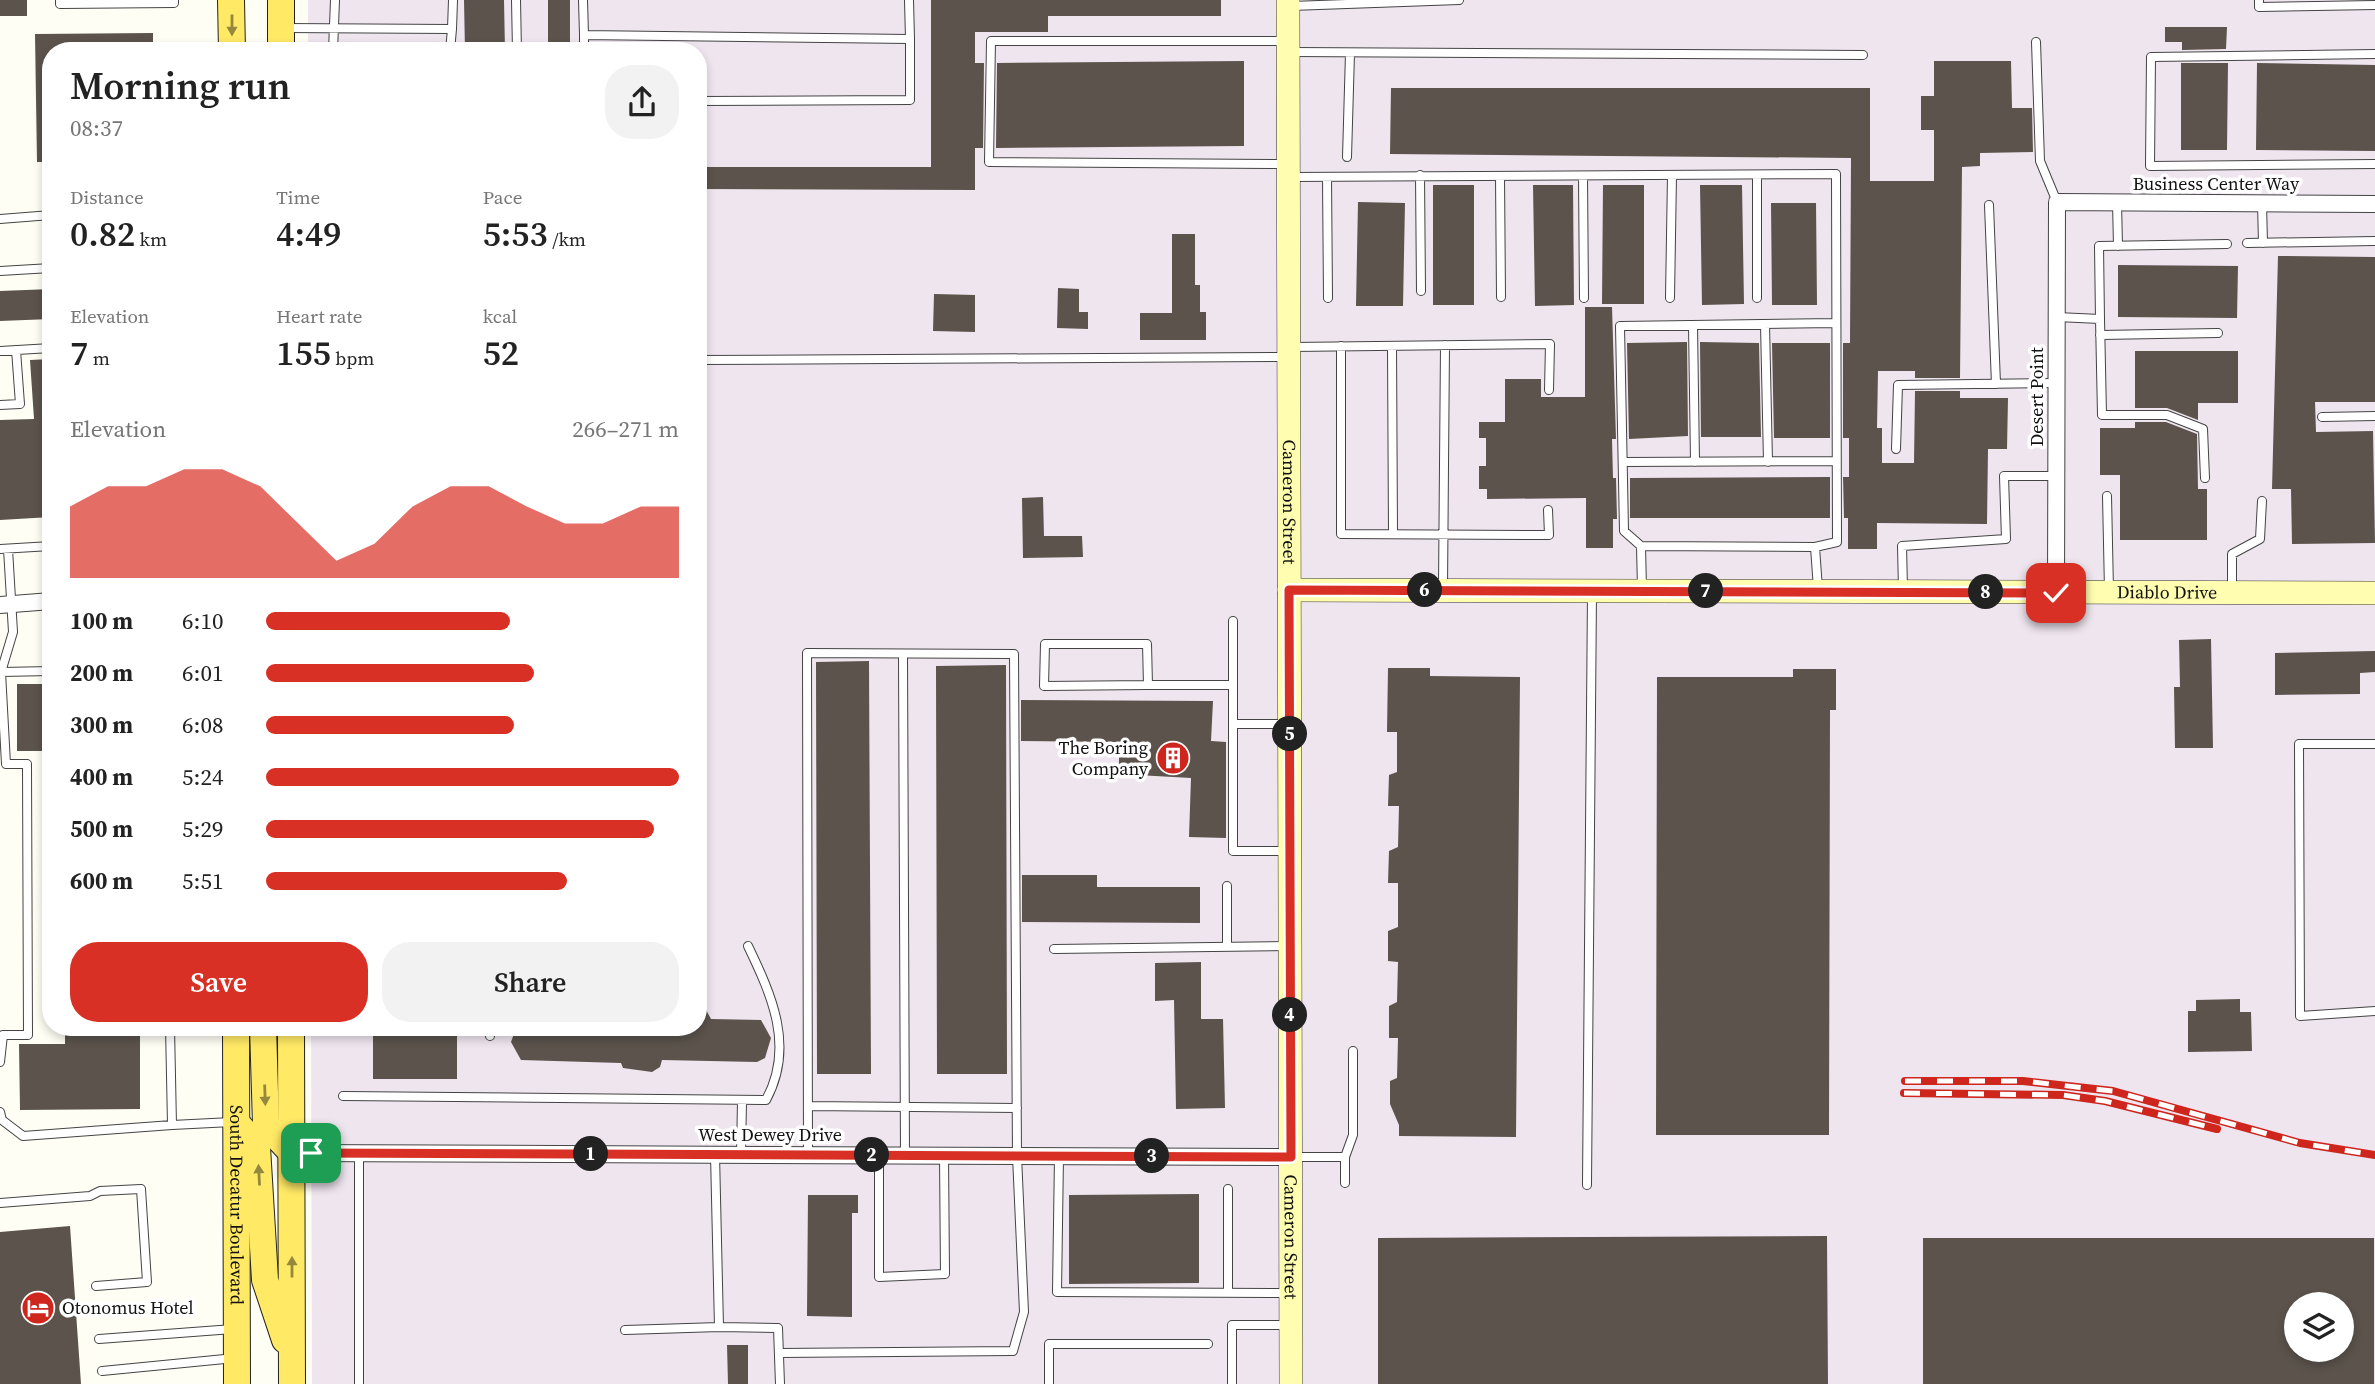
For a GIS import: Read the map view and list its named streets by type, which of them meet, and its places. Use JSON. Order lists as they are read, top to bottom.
{
  "streets": {
    "main road": ["South Decatur Boulevard"],
    "street": [
      "Business Center Way",
      "Desert Point",
      "Cameron Street",
      "Diablo Drive",
      "West Dewey Drive"
    ]
  },
  "crossings": [
    ["Business Center Way", "Desert Point"],
    ["Desert Point", "Diablo Drive"],
    ["Cameron Street", "Diablo Drive"],
    ["Cameron Street", "West Dewey Drive"]
  ],
  "places": {
    "building": ["The Boring Company"],
    "hotel": ["Otonomus Hotel"]
  },
  "page": {
    "heading": ["Morning run", "08:37"],
    "stats": [
      ["Distance", "0.82 km"],
      ["Time", "4:49"],
      ["Pace", "5:53 /km"],
      ["Elevation", "7 m"],
      ["Heart rate", "155 bpm"],
      ["kcal", "52"]
    ],
    "chart": ["Elevation", "266–271 m"],
    "pins": [
      "6",
      "7",
      "8",
      "5",
      "4",
      "1",
      "2",
      "3"
    ],
    "list": [
      {
        "name": "100 m",
        "note": "6:10"
      },
      {
        "name": "200 m",
        "note": "6:01"
      },
      {
        "name": "300 m",
        "note": "6:08"
      },
      {
        "name": "400 m",
        "note": "5:24"
      },
      {
        "name": "500 m",
        "note": "5:29"
      },
      {
        "name": "600 m",
        "note": "5:51"
      }
    ],
    "buttons": ["Save", "Share"]
  }
}
